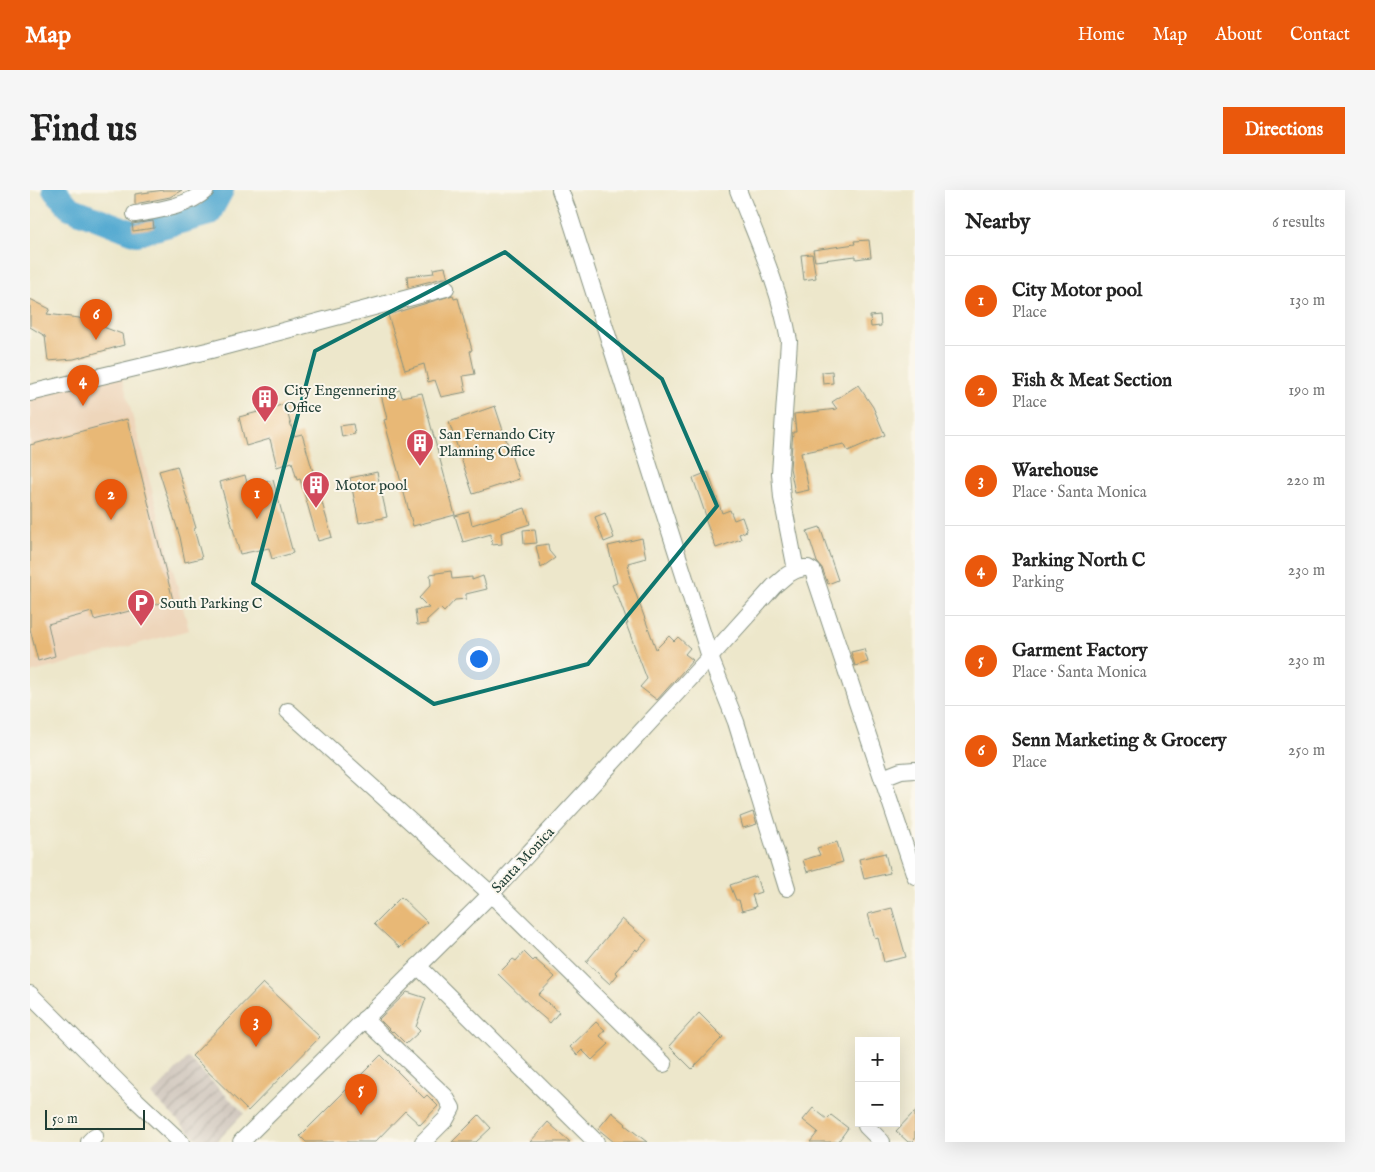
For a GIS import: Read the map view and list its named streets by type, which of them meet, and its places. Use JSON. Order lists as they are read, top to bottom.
{
  "streets": {
    "street": ["Santa Monica"]
  },
  "places": {
    "building": ["City Engennering Office", "San Fernando City Planning Office", "Motor pool"],
    "parking": ["South Parking C"]
  },
  "scale_bar": "50 m",
  "page": {
    "header": "Map",
    "nav": [
      "Home",
      "Map",
      "About",
      "Contact"
    ],
    "buttons": "Directions",
    "title": "Find us",
    "heading": ["Nearby", "6 results"],
    "list": [
      {
        "mark": "1",
        "name": "City Motor pool",
        "note": "Place",
        "value": "130 m"
      },
      {
        "mark": "2",
        "name": "Fish & Meat Section",
        "note": "Place",
        "value": "190 m"
      },
      {
        "mark": "3",
        "name": "Warehouse",
        "note": "Place · Santa Monica",
        "value": "220 m"
      },
      {
        "mark": "4",
        "name": "Parking North C",
        "note": "Parking",
        "value": "230 m"
      },
      {
        "mark": "5",
        "name": "Garment Factory",
        "note": "Place · Santa Monica",
        "value": "230 m"
      },
      {
        "mark": "6",
        "name": "Senn Marketing & Grocery",
        "note": "Place",
        "value": "250 m"
      }
    ],
    "pins": [
      "6",
      "4",
      "1",
      "2",
      "3",
      "5"
    ],
    "map_buttons": ["+", "−"],
    "scale": "50 m"
  }
}
